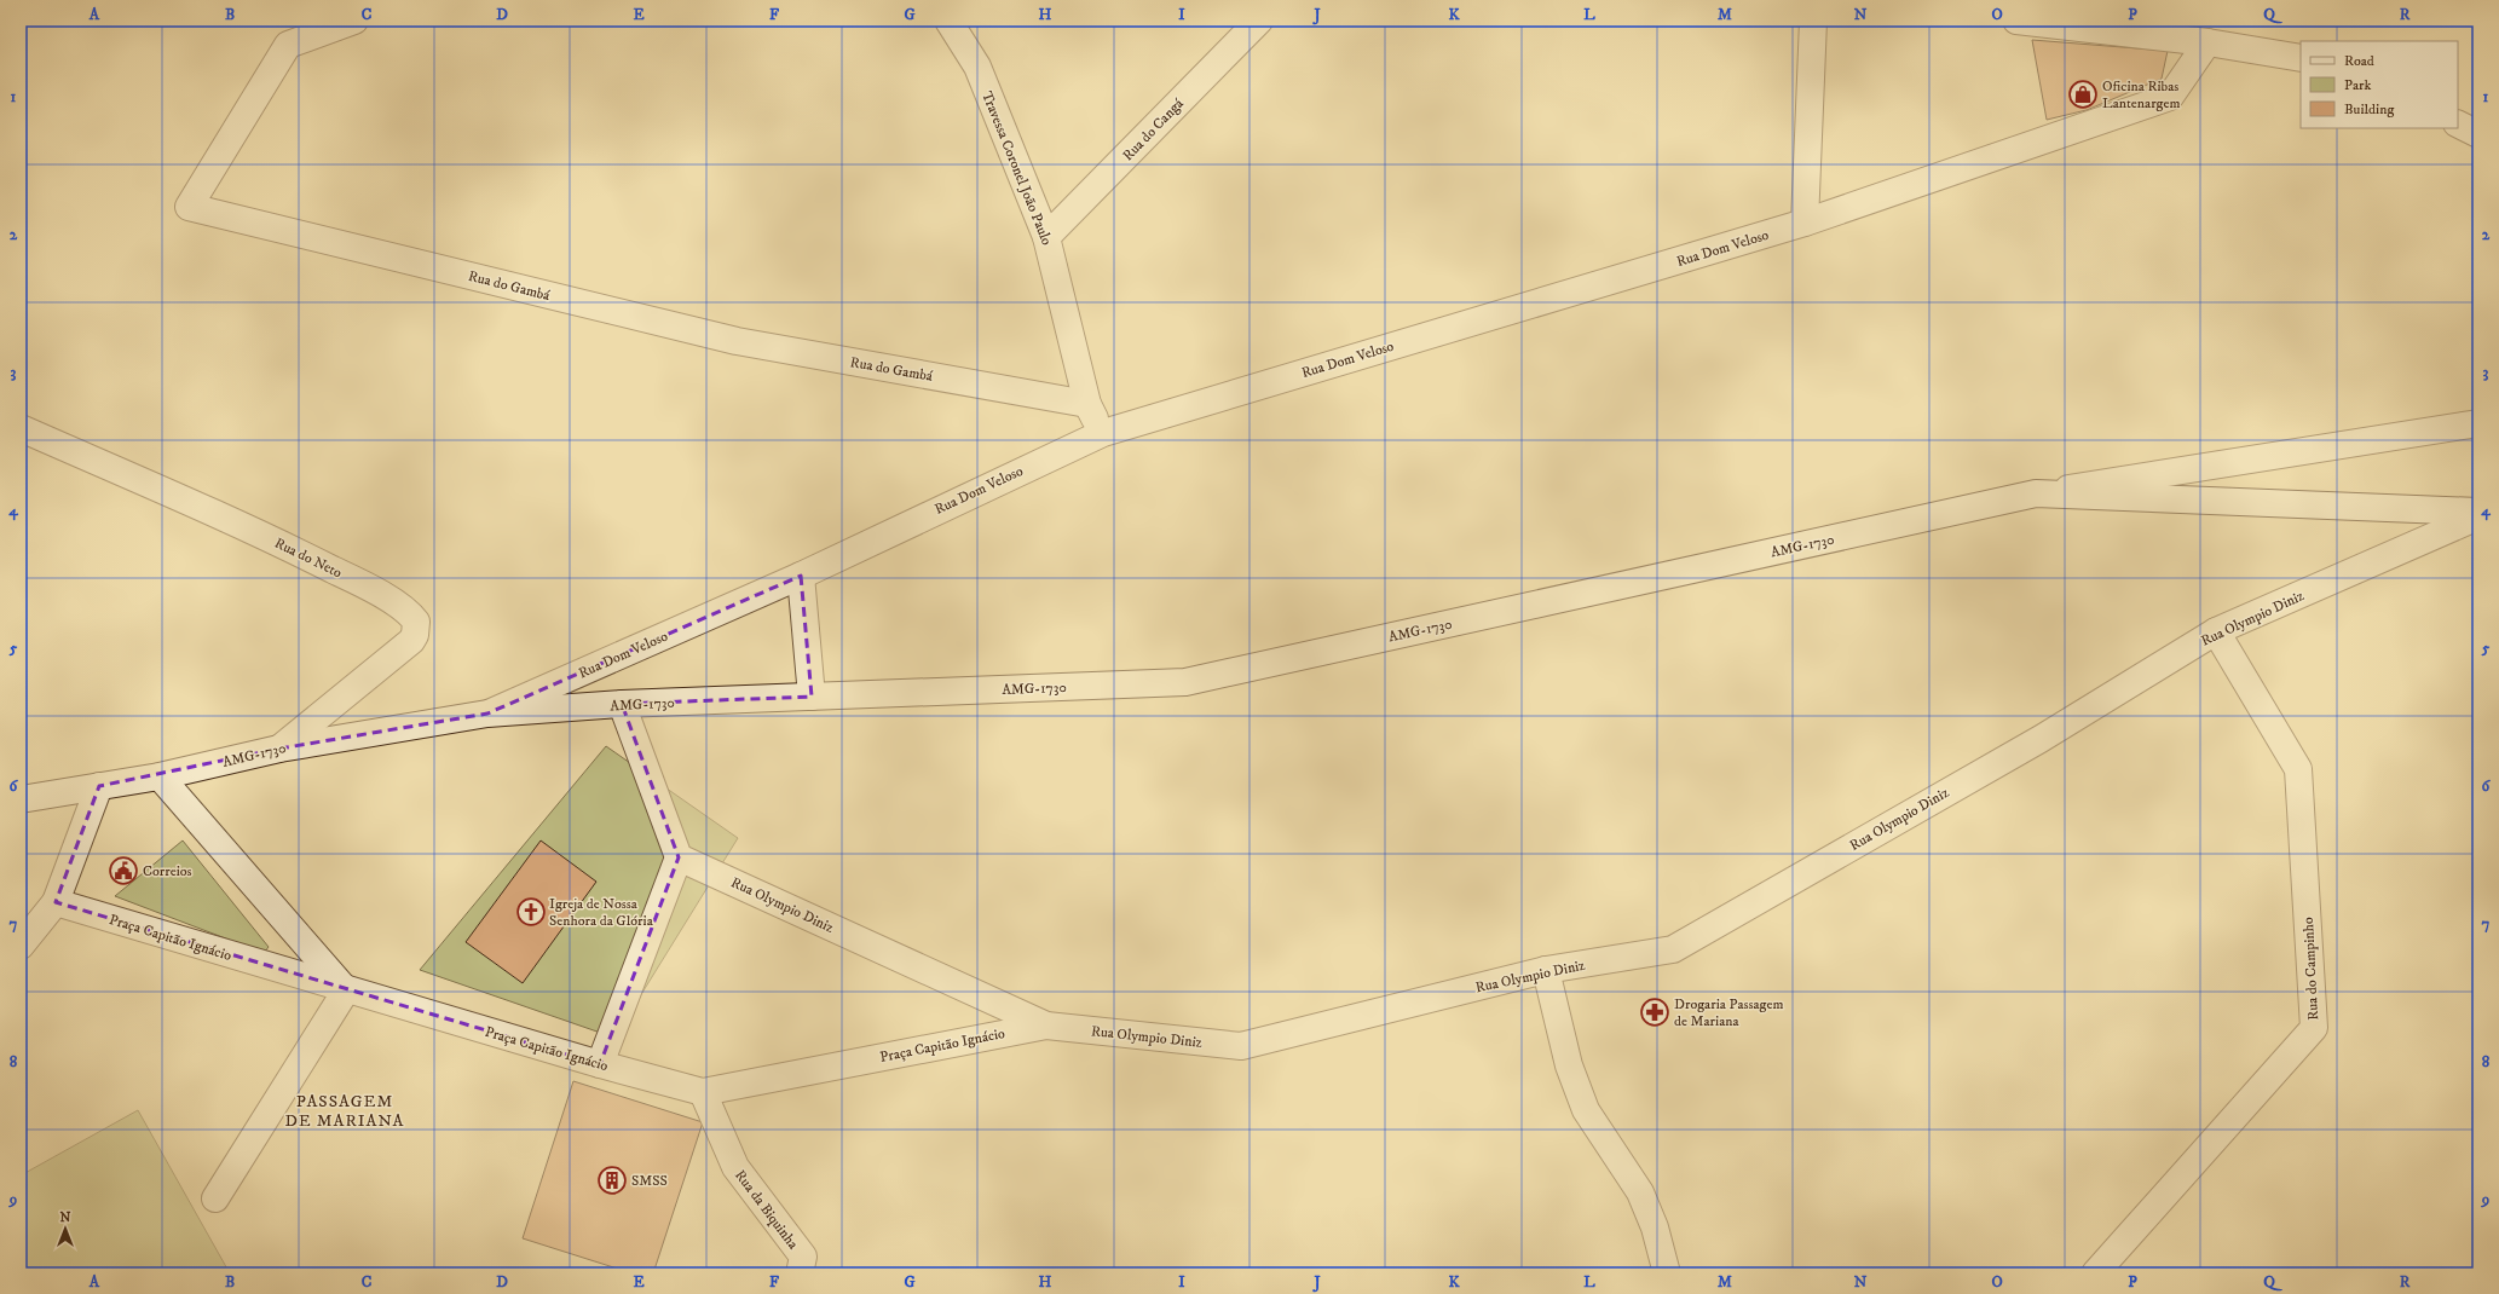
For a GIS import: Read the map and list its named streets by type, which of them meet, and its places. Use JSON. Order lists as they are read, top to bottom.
{
  "streets": {
    "street": [
      "Rua do Cangá",
      "Travessa Coronel João Paulo",
      "Rua Dom Veloso",
      "Rua do Gambá",
      "AMG-1730",
      "Rua do Neto",
      "Rua Olympio Diniz",
      "Praça Capitão Ignácio",
      "Rua do Campinho",
      "Rua da Biquinha"
    ]
  },
  "crossings": [
    ["Rua do Cangá", "Travessa Coronel João Paulo"],
    ["Travessa Coronel João Paulo", "Rua Dom Veloso"],
    ["Travessa Coronel João Paulo", "Rua do Gambá"],
    ["Rua Dom Veloso", "AMG-1730"],
    ["AMG-1730", "Rua do Neto"],
    ["Rua Olympio Diniz", "Praça Capitão Ignácio"],
    ["Rua Olympio Diniz", "Rua do Campinho"],
    ["Praça Capitão Ignácio", "Rua da Biquinha"]
  ],
  "districts": ["PASSAGEM DE MARIANA"],
  "places": {
    "shop": ["Oficina Ribas Lantenargem"],
    "public building": ["Correios"],
    "church": ["Igreja de Nossa Senhora da Glória"],
    "pharmacy": ["Drogaria Passagem de Mariana"],
    "building": ["SMSS"]
  },
  "legend": ["Road", "Park", "Building"],
  "north": "top",
  "grid": {
    "columns": [
      "A",
      "B",
      "C",
      "D",
      "E",
      "F",
      "G",
      "H",
      "I",
      "J",
      "K",
      "L",
      "M",
      "N",
      "O",
      "P",
      "Q",
      "R"
    ],
    "rows": [
      "1",
      "2",
      "3",
      "4",
      "5",
      "6",
      "7",
      "8",
      "9"
    ]
  }
}
